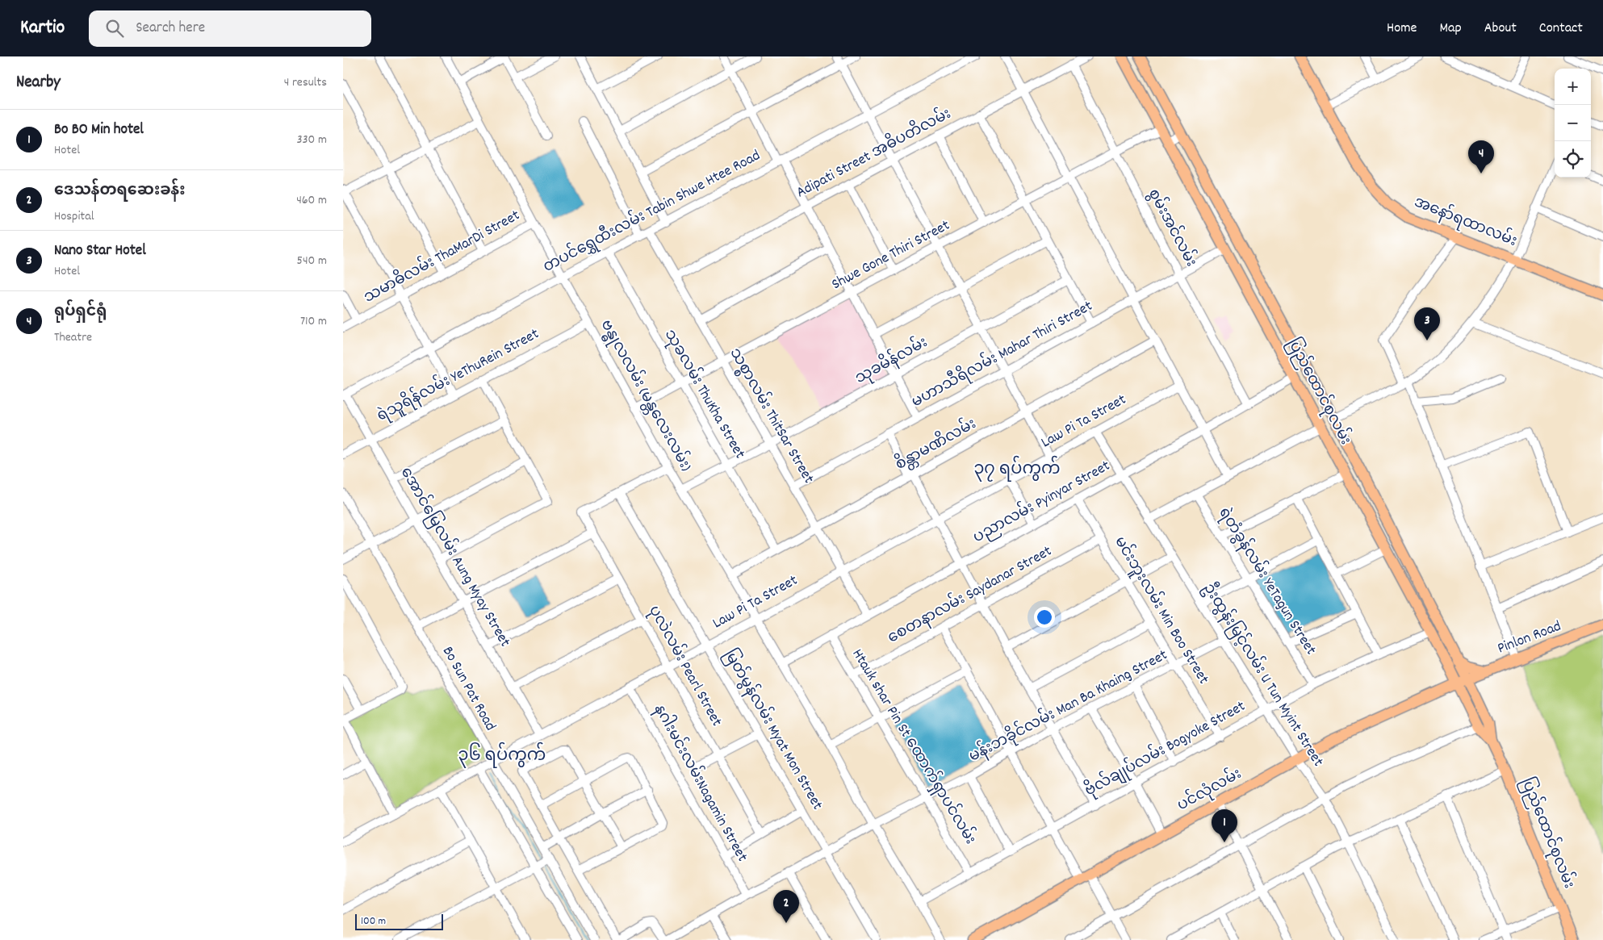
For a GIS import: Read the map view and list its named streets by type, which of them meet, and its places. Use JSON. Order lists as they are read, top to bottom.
{
  "streets": {
    "main road": [
      "အနော်ရထာလမ်း",
      "ပြည်ထောင်စုလမ်း",
      "Pinlon Road",
      "ပင်လုံလမ်း"
    ],
    "street": [
      "Adipati Street အဓိပတိလမ်း",
      "တပင်ရွှေထီးလမ်း Tabin Shwe Htee Road",
      "စွမ်းအင်လမ်း",
      "Shwe Gone Thiri Street",
      "သမာဓိလမ်း ThaMarDi Street",
      "မဟာသီရိလမ်း Mahar Thiri Street",
      "သုခမိန်လမ်း",
      "ရဲသူရိန်လမ်း YeThuRein Street",
      "သုခလမ်း ThuKha Street",
      "ဗန္ဓုလလမ်း (မန္တလေးလမ်း)",
      "သစ္စာလမ်း ThitSar Street",
      "Law Pi Ta Street",
      "စိန္တာမဏိလမ်း",
      "ပညာလမ်း Pyinyar Street",
      "အောင်မြေလမ်း Aung Myay Street",
      "ရဲတံခွန်လမ်း YeTagun Street",
      "စေတနာလမ်း Saydanar Street",
      "မင်းဘူးလမ်း Min Boo Street",
      "ပုလဲလမ်း Pearl Street",
      "ဦးထွန်းမြင့်လမ်း U Tun Myint Street",
      "Bo Sun Pat Road",
      "မန်းဘခိုင်လမ်း Man Ba Khaing Street",
      "မြတ်မွန်လမ်း Myat Mon Street",
      "Htauk shar Pin St ထောက်ရှာပင်လမ်း",
      "ဗိုလ်ချုပ်လမ်း Bogyoke Street",
      "နဂါးမင်းလမ်းNagamin Street"
    ]
  },
  "crossings": [
    ["Adipati Street အဓိပတိလမ်း", "စွမ်းအင်လမ်း"],
    ["Adipati Street အဓိပတိလမ်း", "သစ္စာလမ်း ThitSar Street"],
    ["တပင်ရွှေထီးလမ်း Tabin Shwe Htee Road", "သုခလမ်း ThuKha Street"],
    ["တပင်ရွှေထီးလမ်း Tabin Shwe Htee Road", "ဗန္ဓုလလမ်း (မန္တလေးလမ်း)"],
    ["တပင်ရွှေထီးလမ်း Tabin Shwe Htee Road", "သစ္စာလမ်း ThitSar Street"],
    ["တပင်ရွှေထီးလမ်း Tabin Shwe Htee Road", "အောင်မြေလမ်း Aung Myay Street"],
    ["စွမ်းအင်လမ်း", "Shwe Gone Thiri Street"],
    ["စွမ်းအင်လမ်း", "မဟာသီရိလမ်း Mahar Thiri Street"],
    ["စွမ်းအင်လမ်း", "ပညာလမ်း Pyinyar Street"],
    ["Shwe Gone Thiri Street", "ပြည်ထောင်စုလမ်း"],
    ["Shwe Gone Thiri Street", "သုခလမ်း ThuKha Street"],
    ["Shwe Gone Thiri Street", "ဗန္ဓုလလမ်း (မန္တလေးလမ်း)"],
    ["Shwe Gone Thiri Street", "သစ္စာလမ်း ThitSar Street"],
    ["သမာဓိလမ်း ThaMarDi Street", "ဗန္ဓုလလမ်း (မန္တလေးလမ်း)"],
    ["မဟာသီရိလမ်း Mahar Thiri Street", "ပြည်ထောင်စုလမ်း"],
    ["မဟာသီရိလမ်း Mahar Thiri Street", "သစ္စာလမ်း ThitSar Street"],
    ["သုခမိန်လမ်း", "သုခလမ်း ThuKha Street"],
    ["သုခမိန်လမ်း", "ဗန္ဓုလလမ်း (မန္တလေးလမ်း)"],
    ["သုခမိန်လမ်း", "သစ္စာလမ်း ThitSar Street"],
    ["ရဲသူရိန်လမ်း YeThuRein Street", "ဗန္ဓုလလမ်း (မန္တလေးလမ်း)"],
    ["ရဲသူရိန်လမ်း YeThuRein Street", "အောင်မြေလမ်း Aung Myay Street"],
    ["ပြည်ထောင်စုလမ်း", "ပညာလမ်း Pyinyar Street"],
    ["ပြည်ထောင်စုလမ်း", "Pinlon Road"],
    ["ပြည်ထောင်စုလမ်း", "ဗိုလ်ချုပ်လမ်း Bogyoke Street"],
    ["ပြည်ထောင်စုလမ်း", "ပင်လုံလမ်း"],
    ["သုခလမ်း ThuKha Street", "စိန္တာမဏိလမ်း"],
    ["ဗန္ဓုလလမ်း (မန္တလေးလမ်း)", "Law Pi Ta Street"],
    ["ဗန္ဓုလလမ်း (မန္တလေးလမ်း)", "စိန္တာမဏိလမ်း"],
    ["ဗန္ဓုလလမ်း (မန္တလေးလမ်း)", "ပညာလမ်း Pyinyar Street"],
    ["ဗန္ဓုလလမ်း (မန္တလေးလမ်း)", "မန်းဘခိုင်လမ်း Man Ba Khaing Street"],
    ["ဗန္ဓုလလမ်း (မန္တလေးလမ်း)", "ဗိုလ်ချုပ်လမ်း Bogyoke Street"],
    ["သစ္စာလမ်း ThitSar Street", "Law Pi Ta Street"],
    ["သစ္စာလမ်း ThitSar Street", "စိန္တာမဏိလမ်း"],
    ["သစ္စာလမ်း ThitSar Street", "ပညာလမ်း Pyinyar Street"],
    ["Law Pi Ta Street", "အောင်မြေလမ်း Aung Myay Street"],
    ["Law Pi Ta Street", "ပုလဲလမ်း Pearl Street"],
    ["Law Pi Ta Street", "ဦးထွန်းမြင့်လမ်း U Tun Myint Street"],
    ["Law Pi Ta Street", "Bo Sun Pat Road"],
    ["Law Pi Ta Street", "မြတ်မွန်လမ်း Myat Mon Street"],
    ["Law Pi Ta Street", "နဂါးမင်းလမ်းNagamin Street"],
    ["ပညာလမ်း Pyinyar Street", "မင်းဘူးလမ်း Min Boo Street"],
    ["ပညာလမ်း Pyinyar Street", "ဦးထွန်းမြင့်လမ်း U Tun Myint Street"],
    ["ပညာလမ်း Pyinyar Street", "Htauk shar Pin St ထောက်ရှာပင်လမ်း"],
    ["ရဲတံခွန်လမ်း YeTagun Street", "ဗိုလ်ချုပ်လမ်း Bogyoke Street"],
    ["စေတနာလမ်း Saydanar Street", "မင်းဘူးလမ်း Min Boo Street"],
    ["စေတနာလမ်း Saydanar Street", "Htauk shar Pin St ထောက်ရှာပင်လမ်း"],
    ["မင်းဘူးလမ်း Min Boo Street", "မန်းဘခိုင်လမ်း Man Ba Khaing Street"],
    ["မင်းဘူးလမ်း Min Boo Street", "ဗိုလ်ချုပ်လမ်း Bogyoke Street"],
    ["Pinlon Road", "ပင်လုံလမ်း"],
    ["ပုလဲလမ်း Pearl Street", "မြတ်မွန်လမ်း Myat Mon Street"],
    ["ဦးထွန်းမြင့်လမ်း U Tun Myint Street", "မန်းဘခိုင်လမ်း Man Ba Khaing Street"],
    ["ဦးထွန်းမြင့်လမ်း U Tun Myint Street", "ဗိုလ်ချုပ်လမ်း Bogyoke Street"],
    ["ဦးထွန်းမြင့်လမ်း U Tun Myint Street", "ပင်လုံလမ်း"],
    ["မန်းဘခိုင်လမ်း Man Ba Khaing Street", "မြတ်မွန်လမ်း Myat Mon Street"],
    ["မန်းဘခိုင်လမ်း Man Ba Khaing Street", "Htauk shar Pin St ထောက်ရှာပင်လမ်း"],
    ["Htauk shar Pin St ထောက်ရှာပင်လမ်း", "ဗိုလ်ချုပ်လမ်း Bogyoke Street"]
  ],
  "districts": ["၃၇ ရပ်ကွက်", "၃၆ ရပ်ကွက်"],
  "scale_bar": "100 m",
  "page": {
    "header": "Kartio",
    "search": "Search here",
    "nav": [
      "Home",
      "Map",
      "About",
      "Contact"
    ],
    "heading": ["Nearby", "4 results"],
    "map_buttons": ["+", "−"],
    "list": [
      {
        "mark": "1",
        "name": "Bo BO Min hotel",
        "note": "Hotel",
        "value": "330 m"
      },
      {
        "mark": "2",
        "name": "ဒေသန်တရဆေးခန်း",
        "note": "Hospital",
        "value": "460 m"
      },
      {
        "mark": "3",
        "name": "Nano Star Hotel",
        "note": "Hotel",
        "value": "540 m"
      },
      {
        "mark": "4",
        "name": "ရုပ်ရှင်ရုံ",
        "note": "Theatre",
        "value": "710 m"
      }
    ],
    "pins": [
      "4",
      "3",
      "1",
      "2"
    ],
    "scale": "100 m"
  }
}
